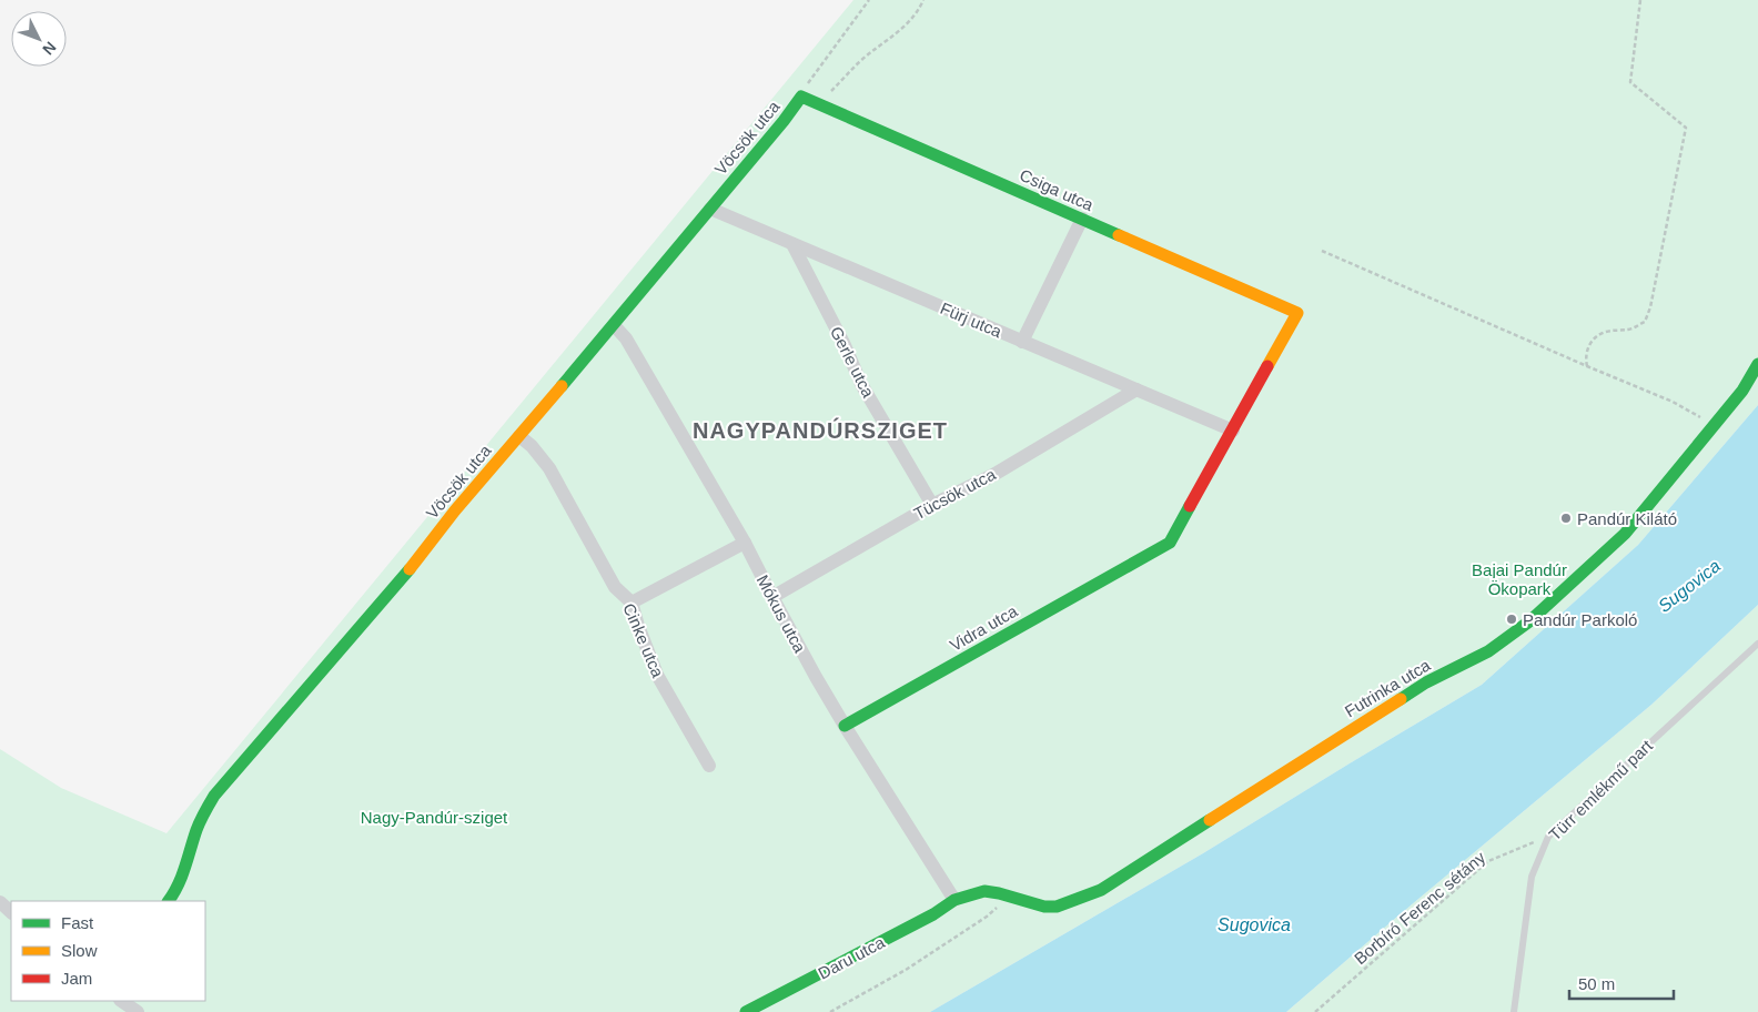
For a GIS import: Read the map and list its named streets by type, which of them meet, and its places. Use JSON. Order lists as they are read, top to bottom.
{
  "streets": {
    "street": [
      "Vöcsök utca",
      "Csiga utca",
      "Fürj utca",
      "Gerle utca",
      "Tücsök utca",
      "Mókus utca",
      "Vidra utca",
      "Cinke utca",
      "Futrinka utca",
      "Daru utca"
    ],
    "lane": ["Türr emlékmű part"],
    "path": ["Borbíró Ferenc sétány"]
  },
  "crossings": [
    ["Vöcsök utca", "Csiga utca"],
    ["Vöcsök utca", "Fürj utca"],
    ["Vöcsök utca", "Mókus utca"],
    ["Vöcsök utca", "Cinke utca"],
    ["Csiga utca", "Vidra utca"],
    ["Fürj utca", "Gerle utca"],
    ["Fürj utca", "Tücsök utca"],
    ["Fürj utca", "Vidra utca"],
    ["Gerle utca", "Tücsök utca"],
    ["Tücsök utca", "Mókus utca"],
    ["Mókus utca", "Vidra utca"],
    ["Mókus utca", "Futrinka utca"],
    ["Mókus utca", "Daru utca"],
    ["Futrinka utca", "Daru utca"],
    ["Türr emlékmű part", "Borbíró Ferenc sétány"]
  ],
  "districts": ["NAGYPANDÚRSZIGET"],
  "water": ["Sugovica"],
  "parks": ["Bajai Pandúr Ökopark", "Nagy-Pandúr-sziget"],
  "places": ["Pandúr Kilátó", "Pandúr Parkoló"],
  "legend": ["Fast", "Slow", "Jam"],
  "scale_bar": "50 m",
  "north": "bottom right"
}
